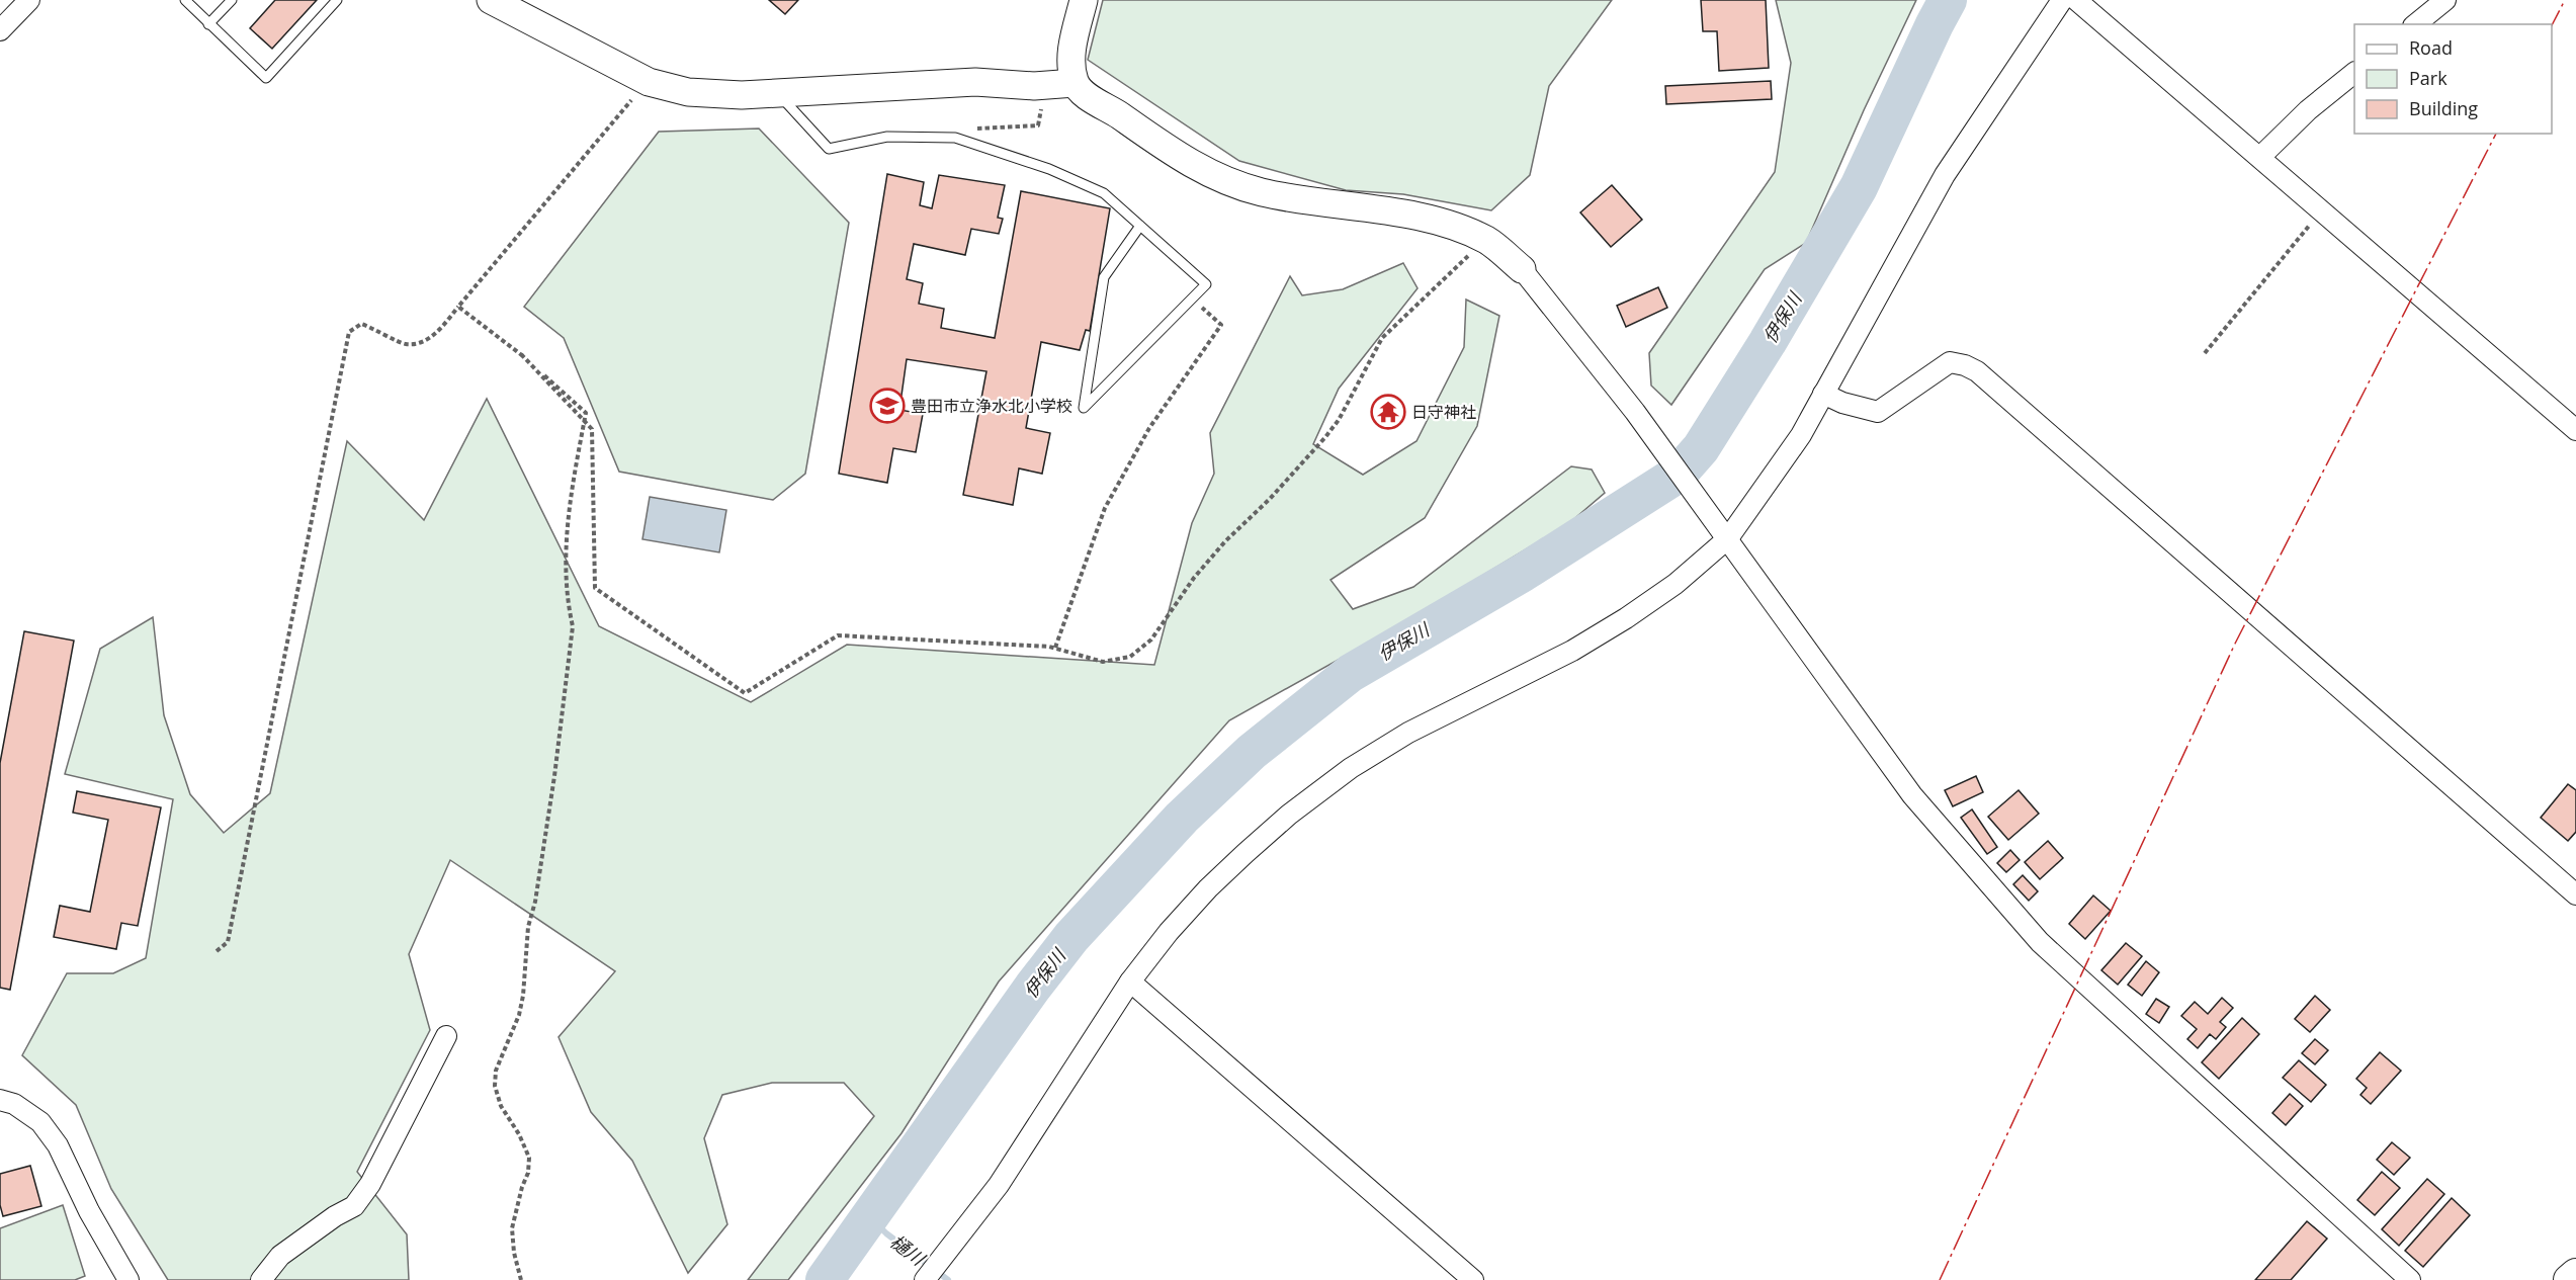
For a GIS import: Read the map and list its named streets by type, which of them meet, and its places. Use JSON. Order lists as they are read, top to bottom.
{
  "water": ["伊保川", "樋川"],
  "places": {
    "school or university": ["豊田市立浄水北小学校"],
    "temple": ["日守神社"]
  },
  "legend": ["Road", "Park", "Building"]
}
